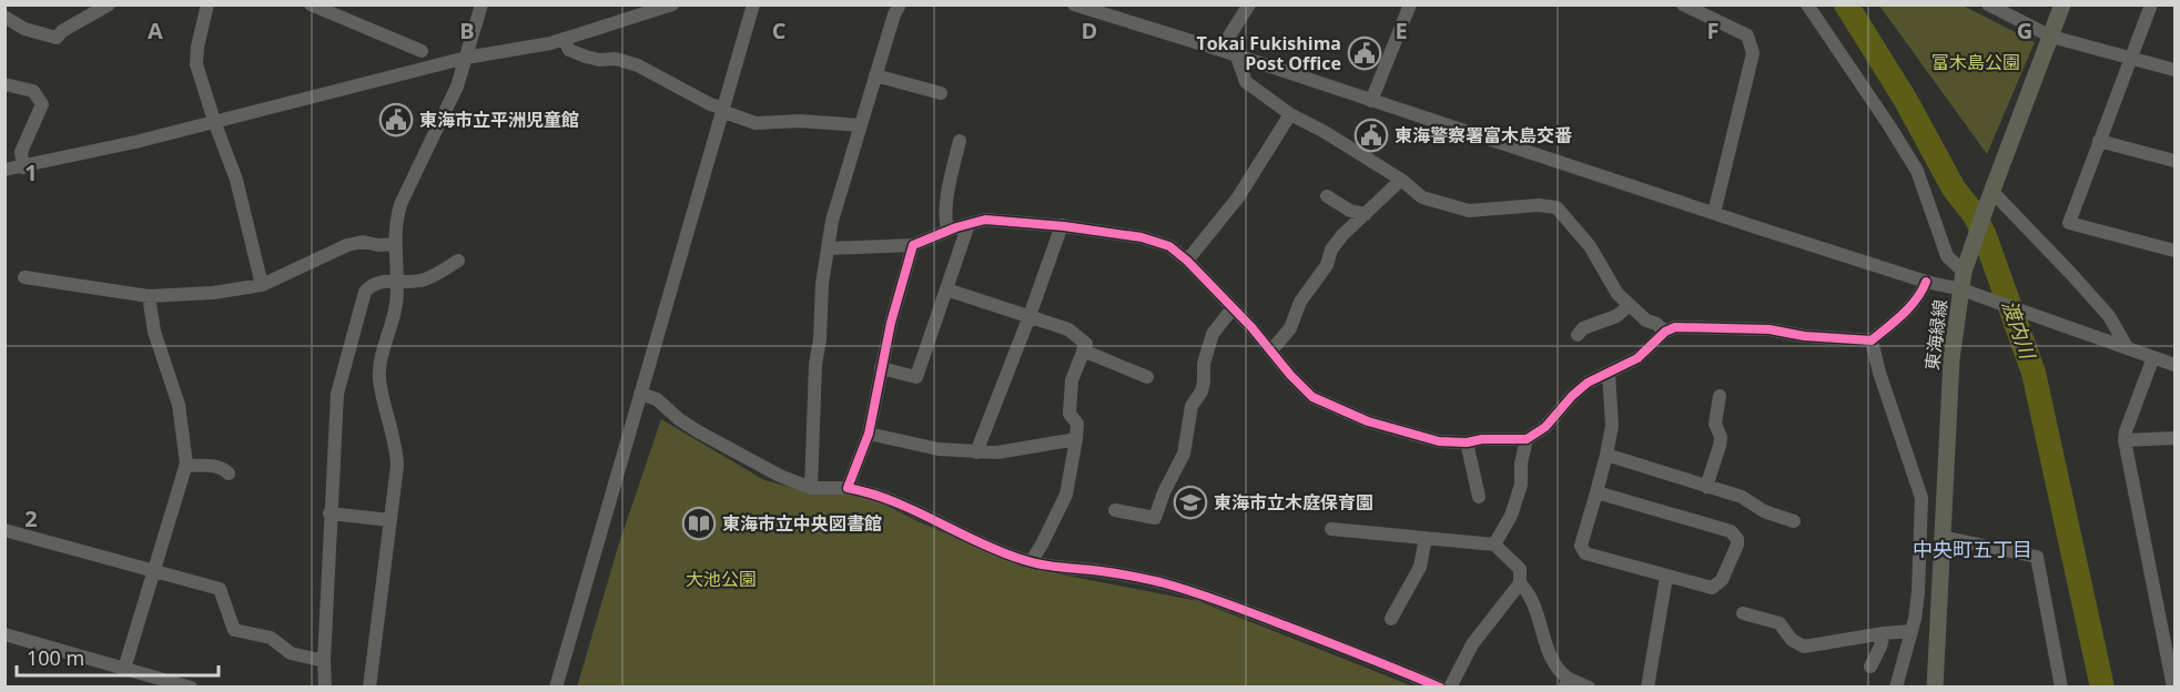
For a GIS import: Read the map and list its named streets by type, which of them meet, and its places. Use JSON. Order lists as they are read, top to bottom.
{
  "streets": {
    "main road": ["東海緑線"]
  },
  "districts": ["中央町五丁目"],
  "water": ["渡内川"],
  "parks": ["富木島公園", "大池公園"],
  "places": {
    "public building": ["Tokai Fukishima Post Office", "東海市立平洲児童館", "東海警察署富木島交番"],
    "school or university": ["東海市立木庭保育園"],
    "library": ["東海市立中央図書館"]
  },
  "scale_bar": "100 m",
  "grid": {
    "columns": [
      "A",
      "B",
      "C",
      "D",
      "E",
      "F",
      "G"
    ],
    "rows": ["1", "2"]
  }
}
